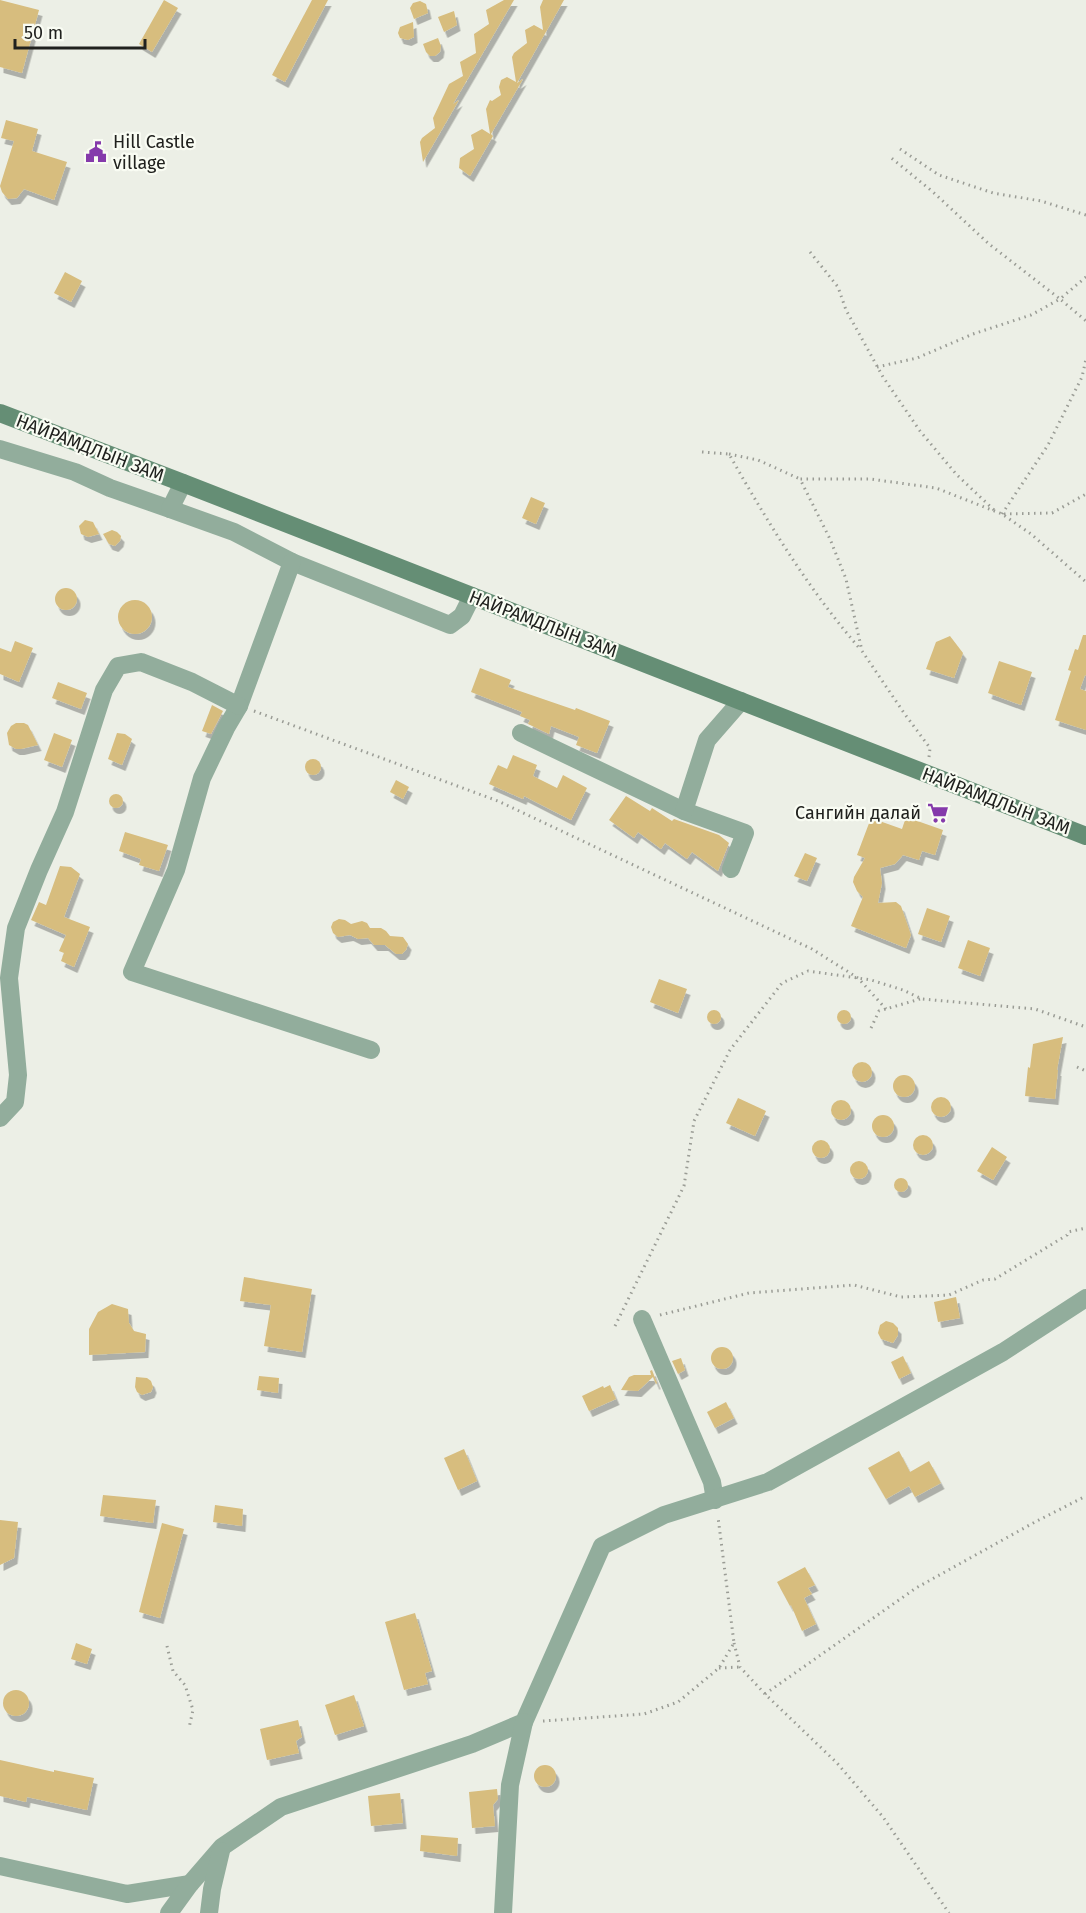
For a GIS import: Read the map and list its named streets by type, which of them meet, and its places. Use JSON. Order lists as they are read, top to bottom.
{
  "streets": {
    "main road": ["НАЙРАМДЛЫН ЗАМ"]
  },
  "places": {
    "public building": ["Hill Castle village"],
    "supermarket": ["Сангийн далай"]
  },
  "scale_bar": "50 m"
}
